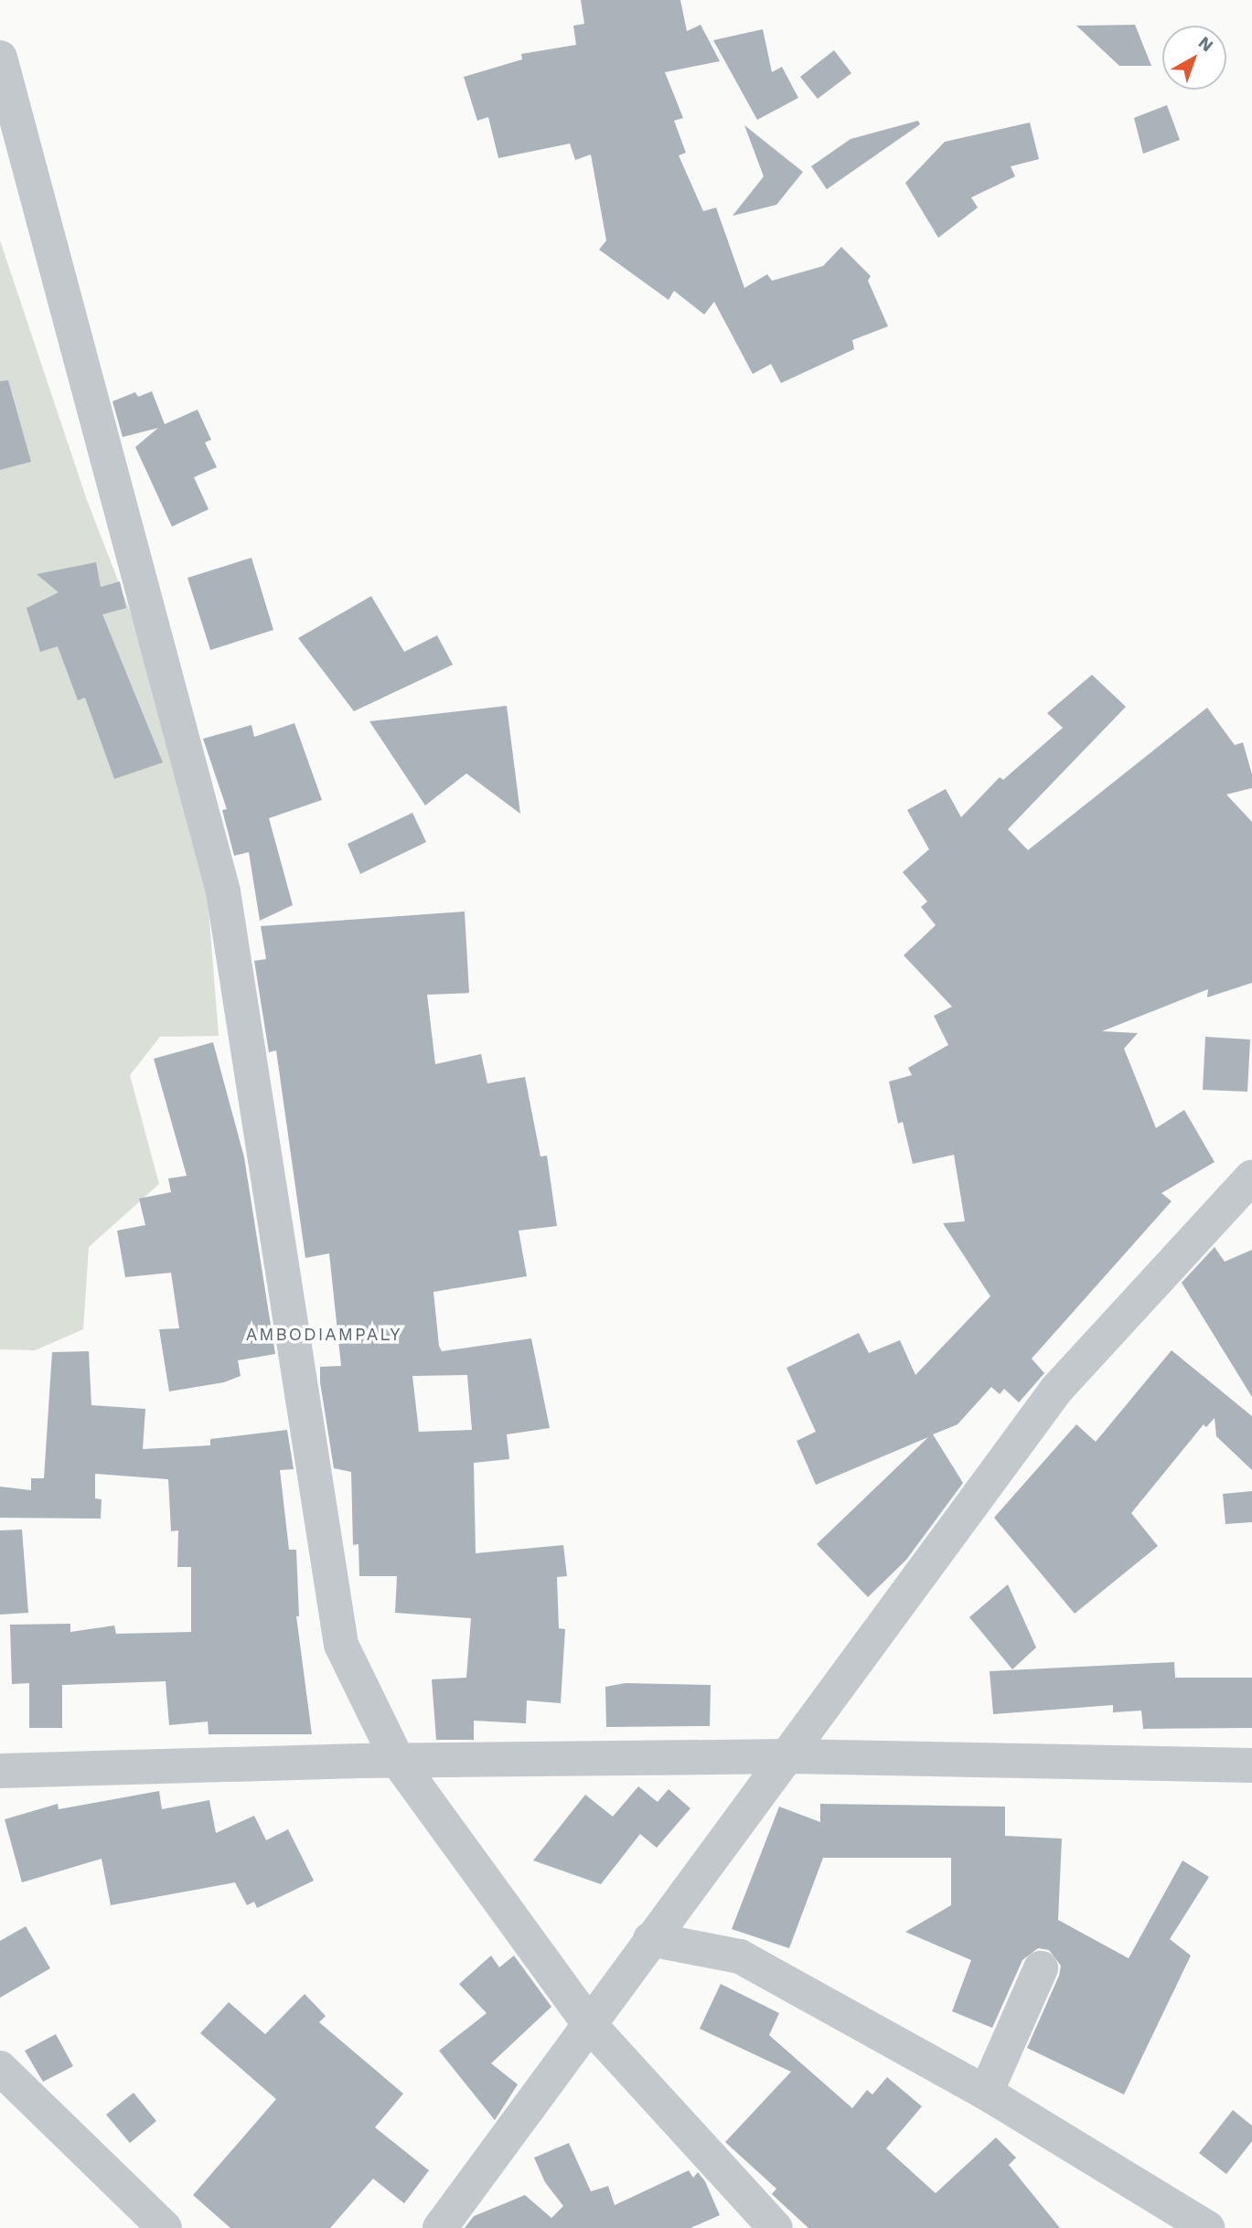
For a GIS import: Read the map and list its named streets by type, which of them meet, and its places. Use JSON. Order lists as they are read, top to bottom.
{
  "districts": ["AMBODIAMPALY"],
  "north": "top right"
}
